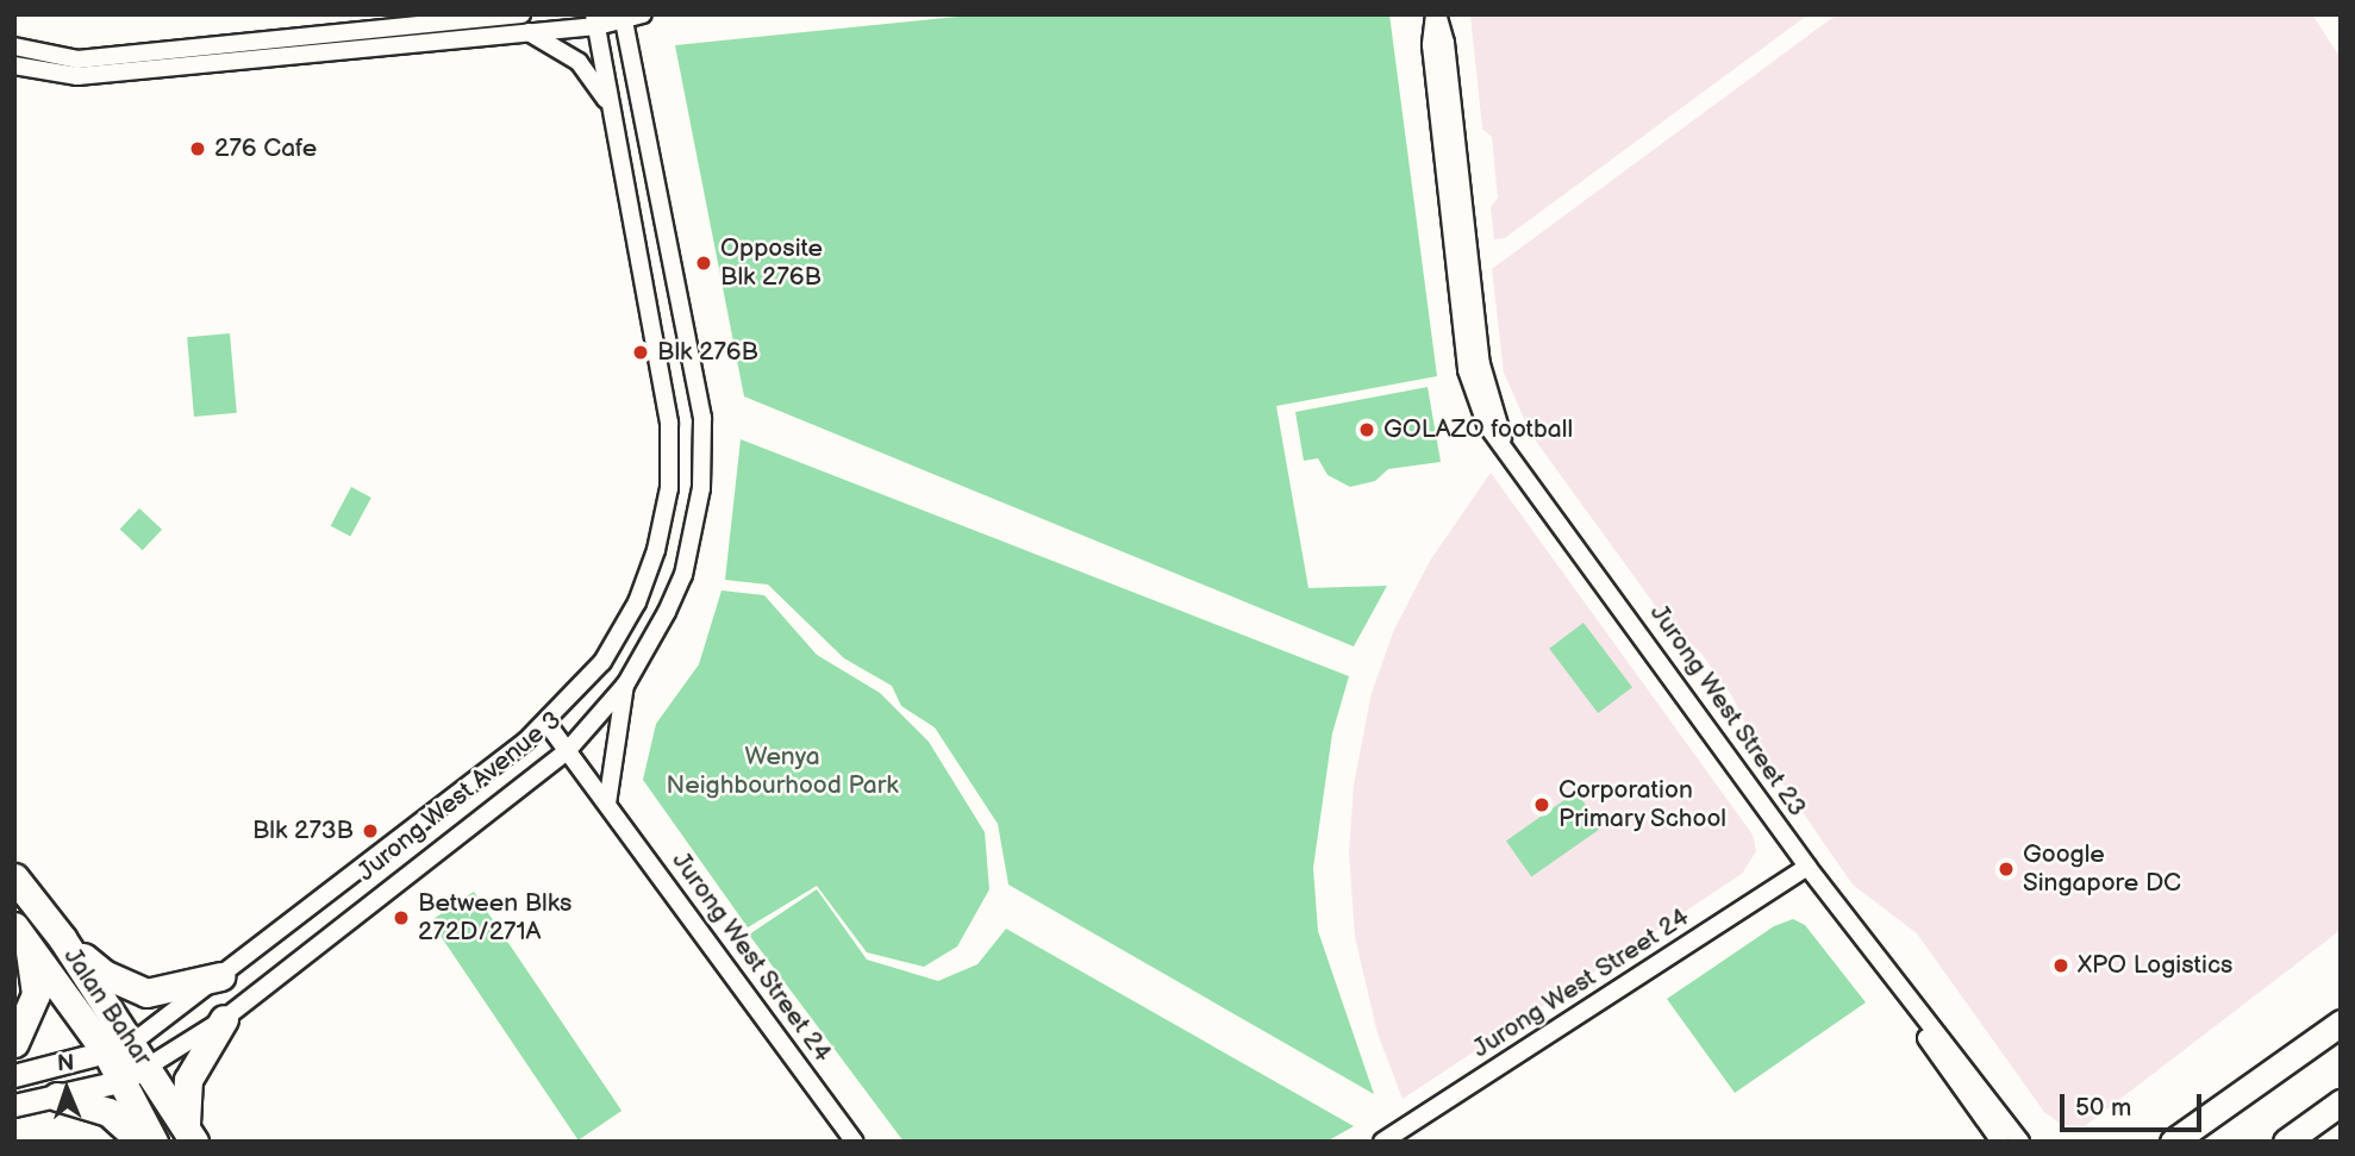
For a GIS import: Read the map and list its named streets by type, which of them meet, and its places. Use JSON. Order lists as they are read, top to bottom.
{
  "streets": {
    "main road": ["Jalan Bahar"],
    "street": ["Jurong West Street 23", "Jurong West Avenue 3", "Jurong West Street 24"]
  },
  "crossings": [
    ["Jurong West Street 23", "Jurong West Street 24"],
    ["Jurong West Avenue 3", "Jurong West Street 24"],
    ["Jurong West Avenue 3", "Jalan Bahar"]
  ],
  "parks": ["Wenya Neighbourhood Park"],
  "places": [
    "276 Cafe",
    "Opposite Blk 276B",
    "Blk 276B",
    "GOLAZO football",
    "Corporation Primary School",
    "Blk 273B",
    "Google Singapore DC",
    "Between Blks 272D/271A",
    "XPO Logistics"
  ],
  "scale_bar": "50 m",
  "north": "top"
}
